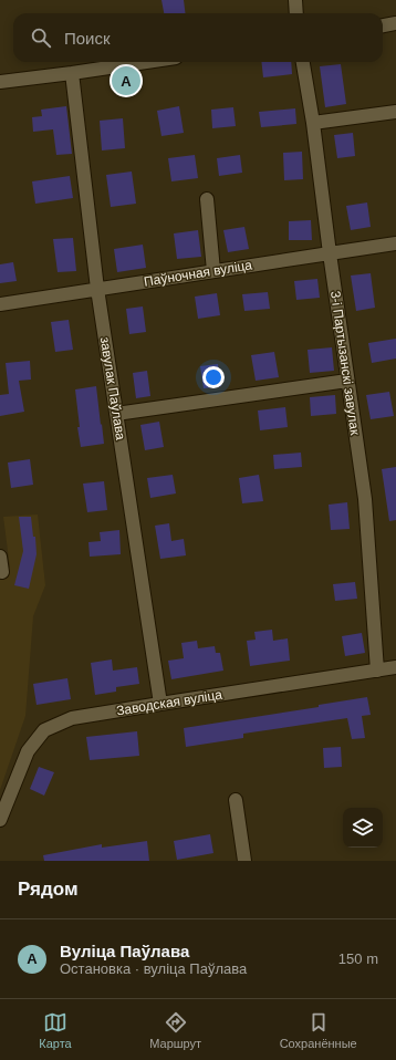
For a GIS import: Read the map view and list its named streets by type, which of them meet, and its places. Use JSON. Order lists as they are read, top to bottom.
{
  "streets": {
    "street": [
      "Паўночная вуліца",
      "3-і Партызанскі завулак",
      "завулак Паўлава",
      "Заводская вуліца"
    ]
  },
  "crossings": [
    ["Паўночная вуліца", "3-і Партызанскі завулак"],
    ["Паўночная вуліца", "завулак Паўлава"],
    ["3-і Партызанскі завулак", "Заводская вуліца"],
    ["завулак Паўлава", "Заводская вуліца"]
  ],
  "page": {
    "search": "Поиск",
    "pins": "A",
    "heading": "Рядом",
    "list": [
      {
        "mark": "A",
        "name": "Вуліца Паўлава",
        "note": "Остановка · вуліца Паўлава",
        "value": "150 m"
      }
    ],
    "nav": ["Карта", "Маршрут", "Сохранённые"]
  }
}
